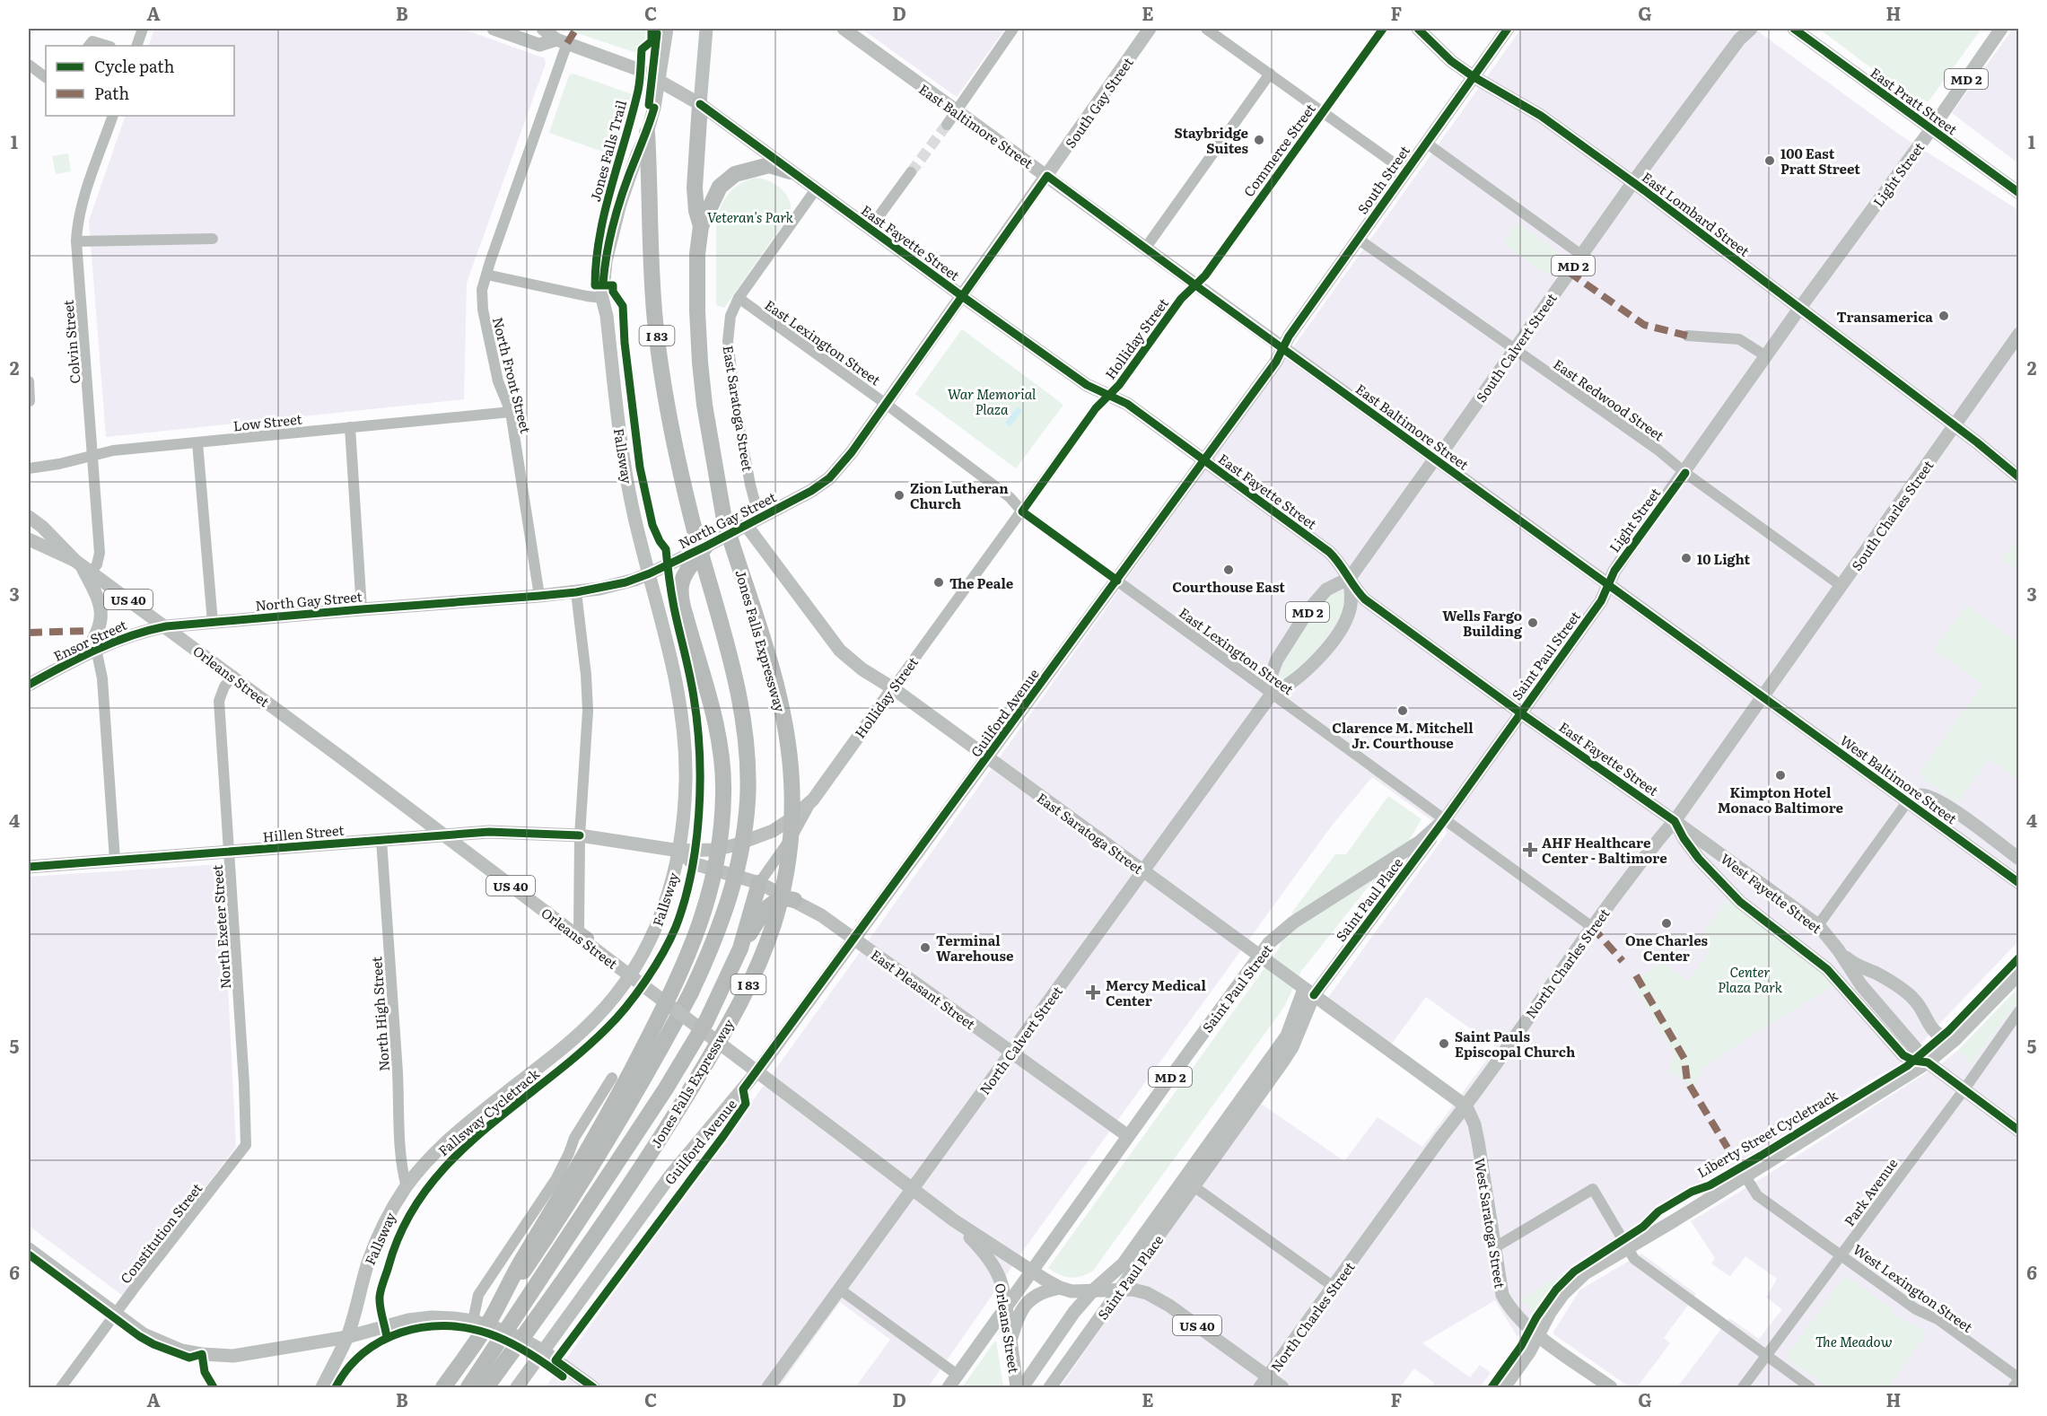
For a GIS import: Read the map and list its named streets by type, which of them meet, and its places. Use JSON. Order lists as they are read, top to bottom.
{
  "streets": {
    "highway": ["I 83", "Jones Falls Expressway"],
    "main road": [
      "MD 2",
      "East Pratt Street",
      "South Gay Street",
      "East Baltimore Street",
      "Light Street",
      "South Street",
      "East Lombard Street",
      "East Fayette Street",
      "Holliday Street",
      "South Calvert Street",
      "East Saratoga Street",
      "Fallsway",
      "South Charles Street",
      "North Gay Street",
      "US 40",
      "Ensor Street",
      "Saint Paul Street",
      "Orleans Street",
      "Guilford Avenue",
      "West Baltimore Street",
      "Hillen Street",
      "West Fayette Street",
      "Saint Paul Place",
      "North Charles Street",
      "East Pleasant Street",
      "North Calvert Street",
      "West Saratoga Street"
    ],
    "street": [
      "Commerce Street",
      "Colvin Street",
      "East Lexington Street",
      "North Front Street",
      "East Redwood Street",
      "Low Street",
      "North Exeter Street",
      "North High Street",
      "Park Avenue",
      "Constitution Street",
      "West Lexington Street"
    ],
    "cycle path": ["Jones Falls Trail", "Liberty Street Cycletrack"]
  },
  "crossings": [
    ["MD 2", "East Baltimore Street"],
    ["MD 2", "East Fayette Street"],
    ["MD 2", "East Lexington Street"],
    ["MD 2", "South Calvert Street"],
    ["MD 2", "North Calvert Street"],
    ["East Pratt Street", "Light Street"],
    ["South Gay Street", "East Baltimore Street"],
    ["South Gay Street", "North Gay Street"],
    ["East Baltimore Street", "Commerce Street"],
    ["East Baltimore Street", "Light Street"],
    ["East Baltimore Street", "South Street"],
    ["East Baltimore Street", "Holliday Street"],
    ["East Baltimore Street", "South Calvert Street"],
    ["East Baltimore Street", "South Charles Street"],
    ["East Baltimore Street", "North Gay Street"],
    ["East Baltimore Street", "Saint Paul Street"],
    ["East Baltimore Street", "Guilford Avenue"],
    ["East Baltimore Street", "West Baltimore Street"],
    ["East Baltimore Street", "North Charles Street"],
    ["Commerce Street", "Holliday Street"],
    ["Light Street", "East Lombard Street"],
    ["Light Street", "East Redwood Street"],
    ["Light Street", "Saint Paul Street"],
    ["South Street", "East Lombard Street"],
    ["South Street", "East Redwood Street"],
    ["South Street", "Guilford Avenue"],
    ["East Lombard Street", "South Calvert Street"],
    ["East Lombard Street", "South Charles Street"],
    ["East Fayette Street", "Holliday Street"],
    ["East Fayette Street", "North Front Street"],
    ["East Fayette Street", "East Saratoga Street"],
    ["East Fayette Street", "Fallsway"],
    ["East Fayette Street", "North Gay Street"],
    ["East Fayette Street", "Jones Falls Expressway"],
    ["East Fayette Street", "Saint Paul Street"],
    ["East Fayette Street", "Guilford Avenue"],
    ["East Fayette Street", "West Fayette Street"],
    ["East Fayette Street", "North Charles Street"],
    ["East Fayette Street", "North Calvert Street"],
    ["I 83", "Fallsway"],
    ["I 83", "North Gay Street"],
    ["Holliday Street", "East Lexington Street"],
    ["Holliday Street", "East Saratoga Street"],
    ["Holliday Street", "Hillen Street"],
    ["Holliday Street", "East Pleasant Street"],
    ["Colvin Street", "Low Street"],
    ["Colvin Street", "Orleans Street"],
    ["East Lexington Street", "East Saratoga Street"],
    ["East Lexington Street", "North Gay Street"],
    ["East Lexington Street", "Saint Paul Street"],
    ["East Lexington Street", "Guilford Avenue"],
    ["East Lexington Street", "Saint Paul Place"],
    ["East Lexington Street", "North Charles Street"],
    ["East Lexington Street", "North Calvert Street"],
    ["South Calvert Street", "East Redwood Street"],
    ["North Front Street", "Low Street"],
    ["North Front Street", "North Gay Street"],
    ["East Redwood Street", "South Charles Street"],
    ["East Saratoga Street", "North Gay Street"],
    ["East Saratoga Street", "Saint Paul Street"],
    ["East Saratoga Street", "Guilford Avenue"],
    ["East Saratoga Street", "Saint Paul Place"],
    ["East Saratoga Street", "North Charles Street"],
    ["East Saratoga Street", "North Calvert Street"],
    ["East Saratoga Street", "West Saratoga Street"],
    ["Fallsway", "North Gay Street"],
    ["Fallsway", "Hillen Street"],
    ["Fallsway", "East Pleasant Street"],
    ["Fallsway", "North High Street"],
    ["South Charles Street", "West Baltimore Street"],
    ["South Charles Street", "North Charles Street"],
    ["North Gay Street", "Ensor Street"],
    ["North Gay Street", "Orleans Street"],
    ["US 40", "Orleans Street"],
    ["US 40", "Saint Paul Place"],
    ["US 40", "North Charles Street"],
    ["Ensor Street", "Orleans Street"],
    ["Saint Paul Street", "Saint Paul Place"],
    ["Saint Paul Street", "East Pleasant Street"],
    ["Orleans Street", "Saint Paul Place"],
    ["Orleans Street", "North Exeter Street"],
    ["Guilford Avenue", "East Pleasant Street"],
    ["West Baltimore Street", "North Charles Street"],
    ["Hillen Street", "North Exeter Street"],
    ["Hillen Street", "East Pleasant Street"],
    ["Hillen Street", "North High Street"],
    ["West Fayette Street", "North Charles Street"],
    ["West Fayette Street", "Park Avenue"],
    ["North Exeter Street", "Constitution Street"],
    ["North Charles Street", "West Saratoga Street"],
    ["East Pleasant Street", "North Calvert Street"],
    ["Park Avenue", "West Lexington Street"]
  ],
  "parks": [
    "Veteran's Park",
    "War Memorial Plaza",
    "Center Plaza Park",
    "The Meadow"
  ],
  "places": {
    "other": [
      "Staybridge Suites",
      "100 East Pratt Street",
      "Transamerica",
      "Zion Lutheran Church",
      "10 Light",
      "Courthouse East",
      "The Peale",
      "Wells Fargo Building",
      "Clarence M. Mitchell Jr. Courthouse",
      "Kimpton Hotel Monaco Baltimore",
      "One Charles Center",
      "Terminal Warehouse",
      "Saint Pauls Episcopal Church"
    ],
    "health": ["AHF Healthcare Center - Baltimore", "Mercy Medical Center"]
  },
  "legend": ["Cycle path", "Path"],
  "grid": {
    "columns": [
      "A",
      "B",
      "C",
      "D",
      "E",
      "F",
      "G",
      "H"
    ],
    "rows": [
      "1",
      "2",
      "3",
      "4",
      "5",
      "6"
    ]
  }
}
